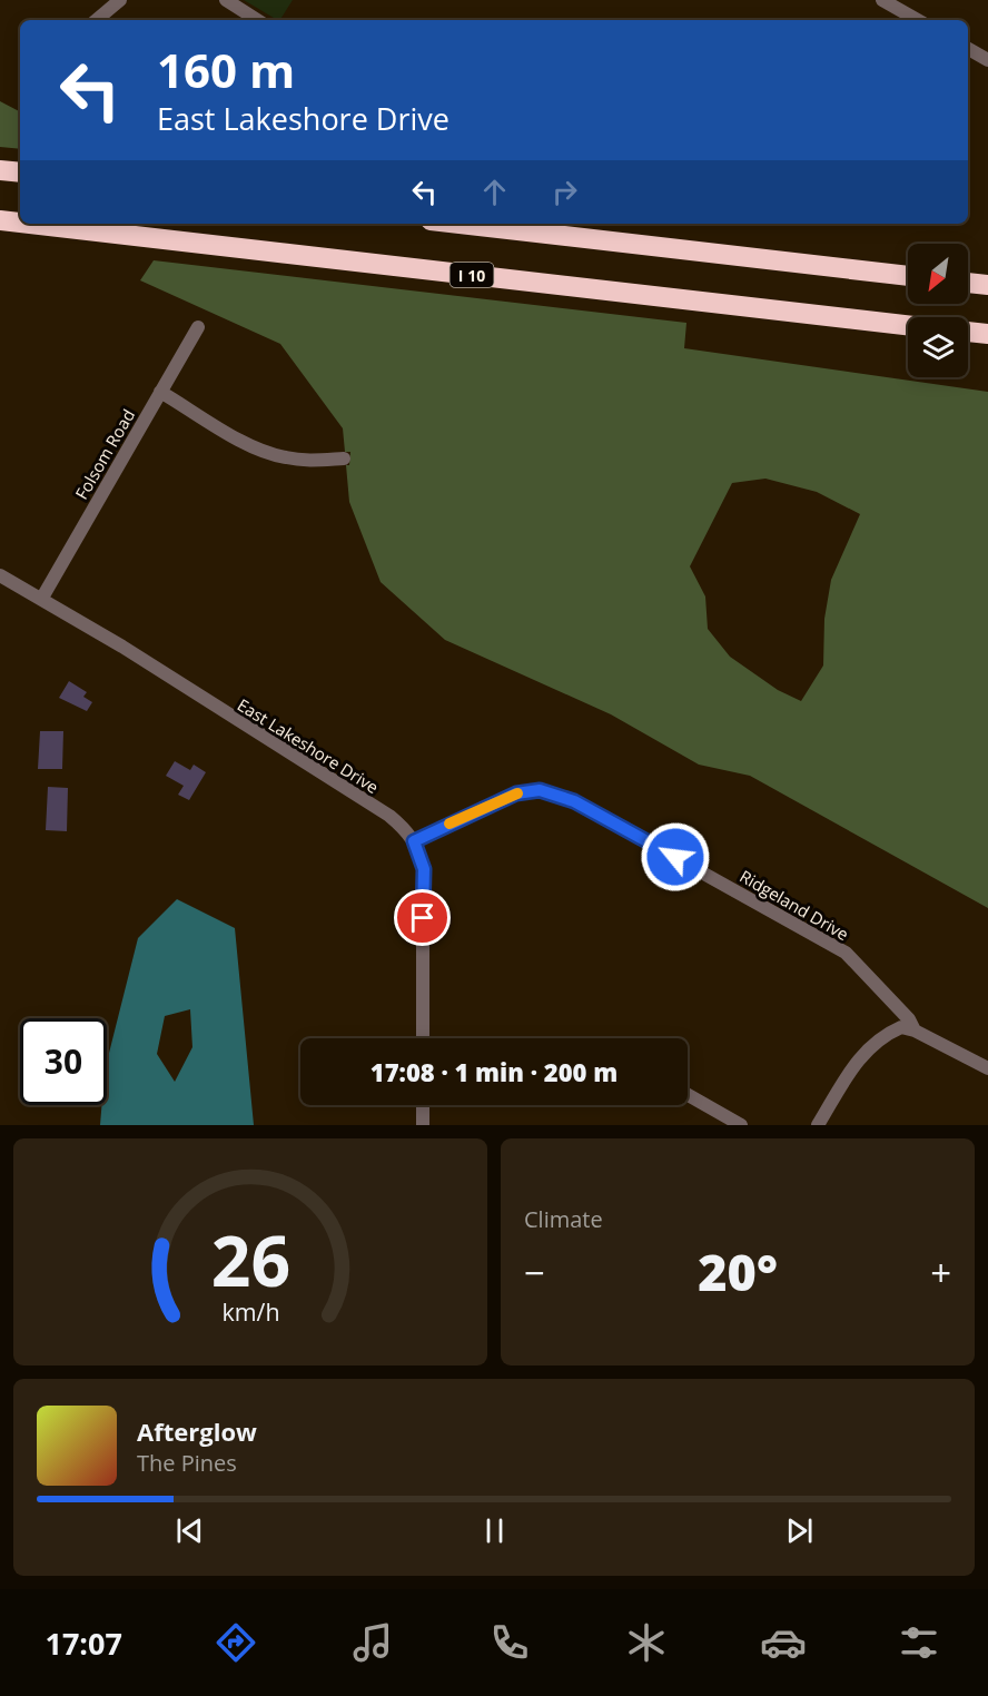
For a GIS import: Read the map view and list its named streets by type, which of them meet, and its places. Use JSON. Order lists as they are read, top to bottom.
{
  "streets": {
    "highway": ["I 10"],
    "street": ["Folsom Road", "East Lakeshore Drive", "Ridgeland Drive"]
  },
  "crossings": [
    ["Folsom Road", "East Lakeshore Drive"],
    ["East Lakeshore Drive", "Ridgeland Drive"]
  ],
  "north": "bottom left",
  "page": {
    "turn": ["160 m", "East Lakeshore Drive"],
    "limit": "30",
    "trip": "17:08 · 1 min · 200 m",
    "tile": "Climate",
    "heat": ["−", "20°", "+"],
    "song": ["Afterglow", "The Pines"],
    "tabs": "17:07",
    "gauge": ["26", "km/h"]
  }
}
